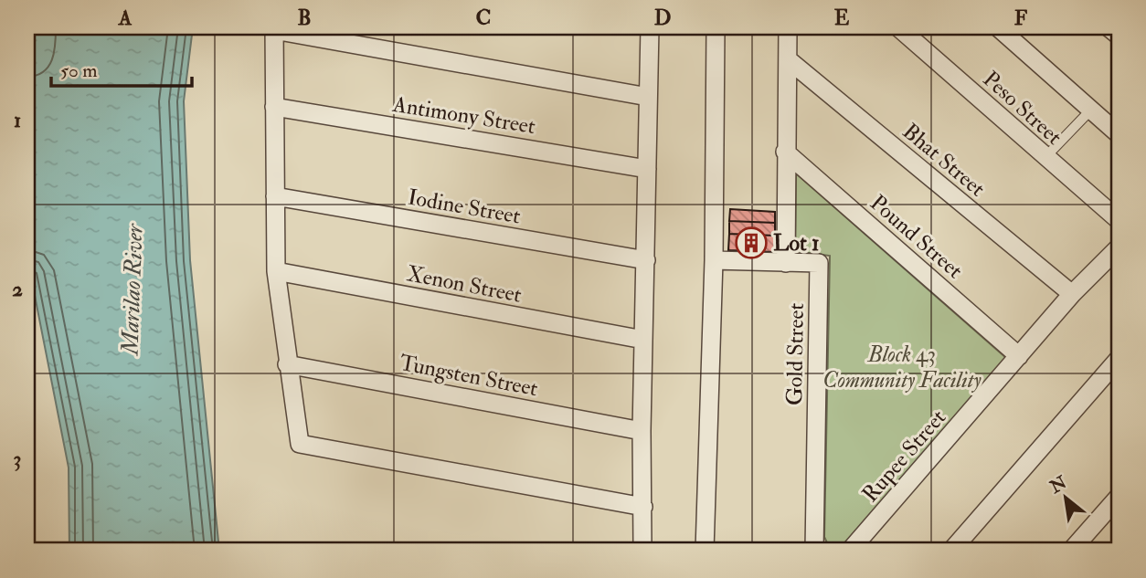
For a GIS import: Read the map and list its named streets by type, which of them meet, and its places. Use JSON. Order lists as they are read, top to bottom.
{
  "streets": {
    "street": [
      "Peso Street",
      "Antimony Street",
      "Bhat Street",
      "Iodine Street",
      "Pound Street",
      "Xenon Street",
      "Gold Street",
      "Tungsten Street",
      "Rupee Street"
    ]
  },
  "crossings": [
    ["Bhat Street", "Rupee Street"],
    ["Pound Street", "Rupee Street"]
  ],
  "water": ["Marilao River"],
  "parks": ["Block 43 Community Facility"],
  "places": {
    "building": ["Lot 1"]
  },
  "scale_bar": "50 m",
  "north": "top left",
  "grid": {
    "columns": [
      "A",
      "B",
      "C",
      "D",
      "E",
      "F"
    ],
    "rows": ["1", "2", "3"]
  }
}
